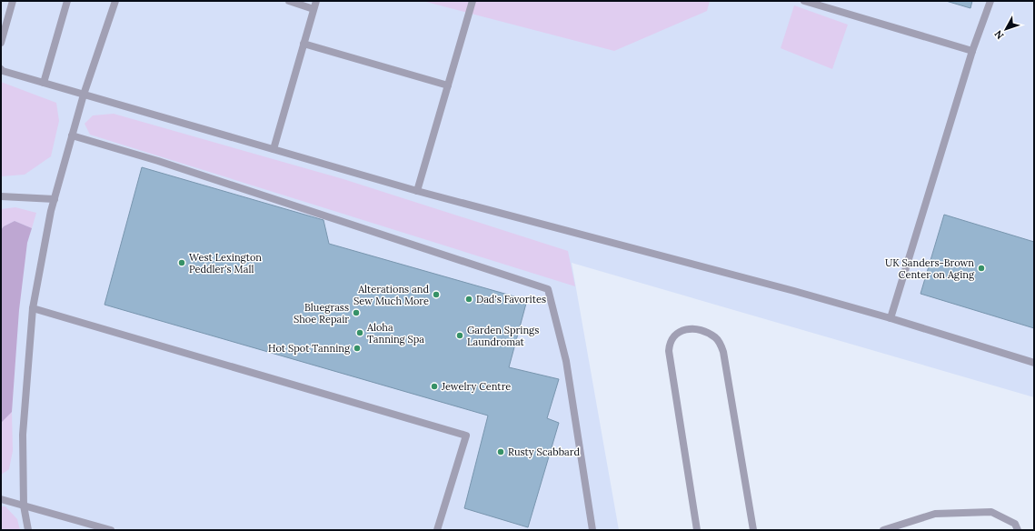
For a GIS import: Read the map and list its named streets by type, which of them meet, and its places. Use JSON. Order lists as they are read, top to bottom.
{
  "places": [
    "West Lexington Peddler's Mall",
    "UK Sanders-Brown Center on Aging",
    "Alterations and Sew Much More",
    "Dad's Favorites",
    "Bluegrass Shoe Repair",
    "Aloha Tanning Spa",
    "Garden Springs Laundromat",
    "Hot Spot Tanning",
    "Jewelry Centre",
    "Rusty Scabbard"
  ],
  "north": "bottom left"
}
